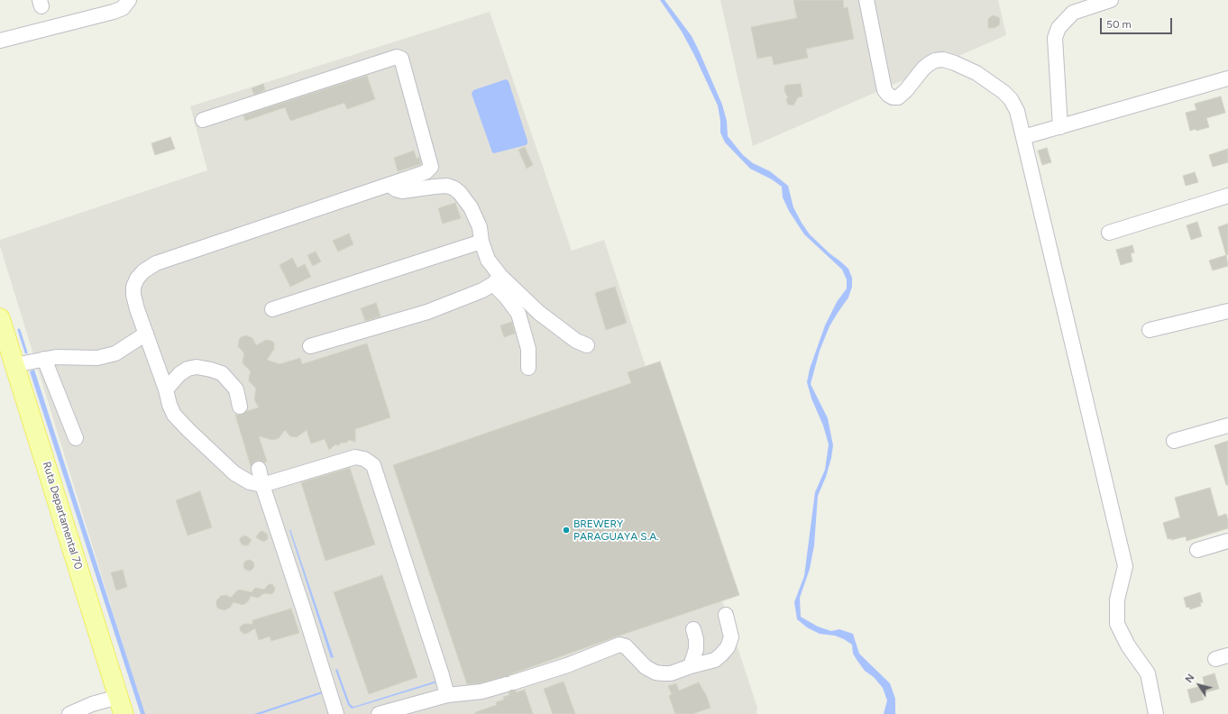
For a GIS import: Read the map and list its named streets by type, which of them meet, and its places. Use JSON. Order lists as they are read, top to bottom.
{
  "streets": {
    "main road": ["Ruta Departamental 70"]
  },
  "places": ["BREWERY PARAGUAYA S.A."],
  "scale_bar": "50 m",
  "north": "top left"
}
